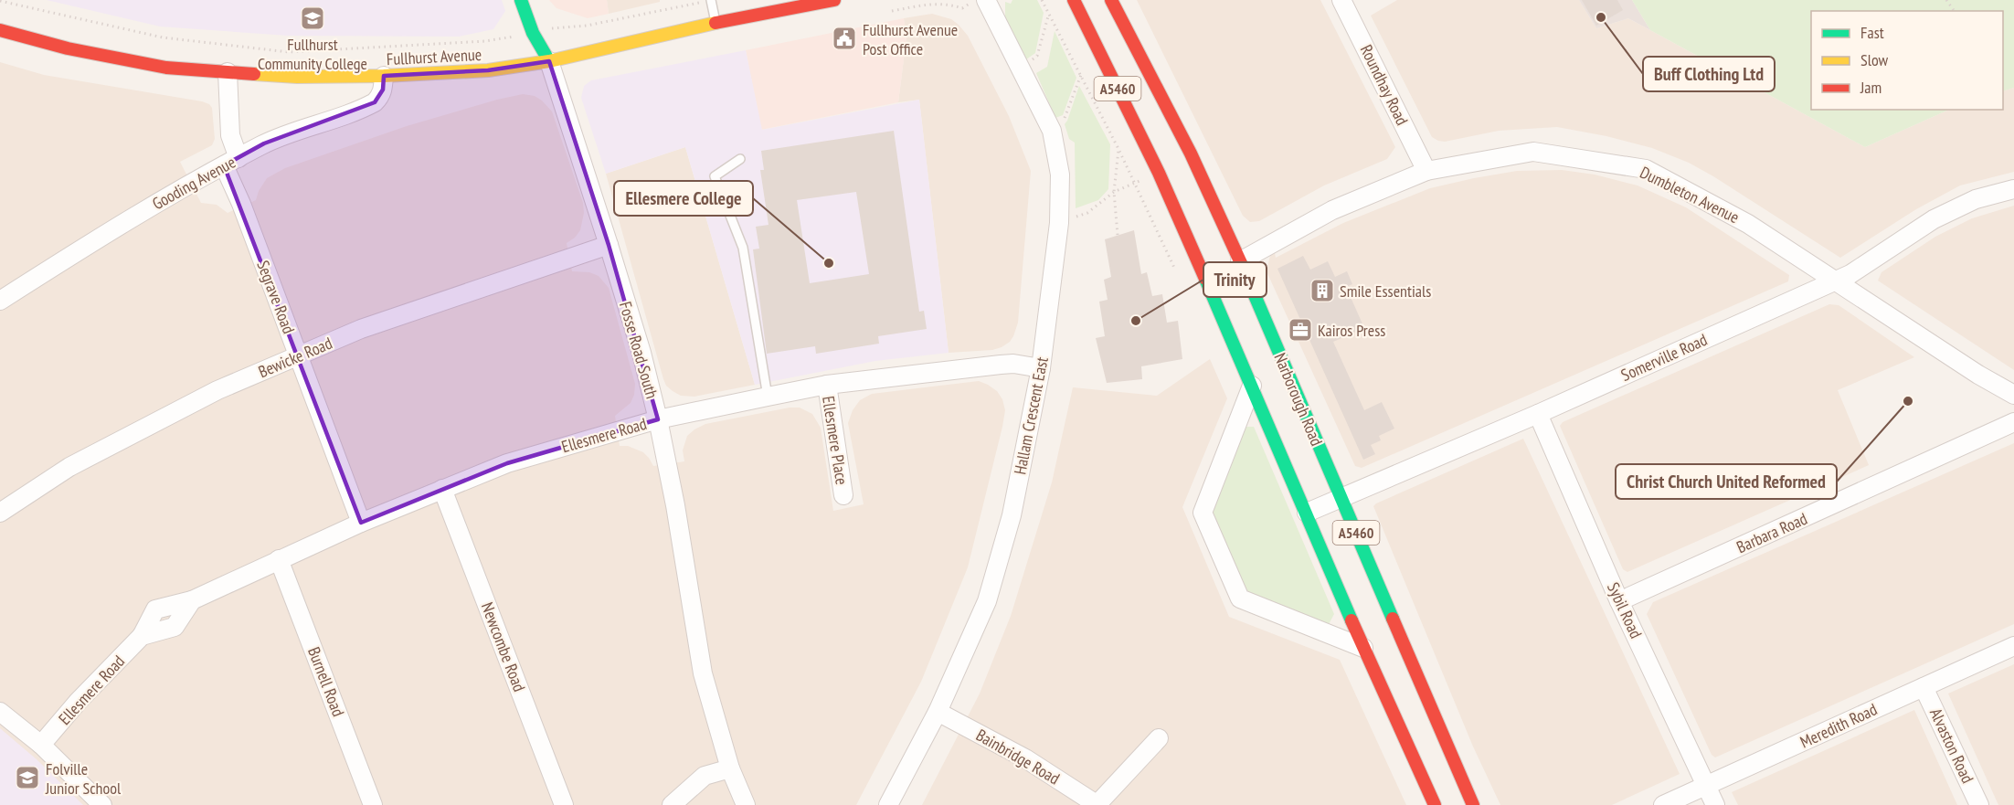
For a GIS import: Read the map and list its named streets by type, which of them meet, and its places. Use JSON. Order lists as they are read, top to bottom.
{
  "streets": {
    "main road": [
      "Fullhurst Avenue",
      "A5460",
      "Fosse Road South",
      "Narborough Road"
    ],
    "street": [
      "Roundhay Road",
      "Gooding Avenue",
      "Dumbleton Avenue",
      "Segrave Road",
      "Bewicke Road",
      "Somerville Road",
      "Hallam Crescent East",
      "Ellesmere Road",
      "Ellesmere Place",
      "Barbara Road",
      "Sybil Road",
      "Newcombe Road",
      "Burnell Road",
      "Meredith Road",
      "Alvaston Road",
      "Bainbridge Road"
    ]
  },
  "crossings": [
    ["Fullhurst Avenue", "Gooding Avenue"],
    ["Fullhurst Avenue", "Segrave Road"],
    ["Fullhurst Avenue", "Fosse Road South"],
    ["Roundhay Road", "Dumbleton Avenue"],
    ["A5460", "Somerville Road"],
    ["Gooding Avenue", "Segrave Road"],
    ["Dumbleton Avenue", "Somerville Road"],
    ["Dumbleton Avenue", "Narborough Road"],
    ["Segrave Road", "Bewicke Road"],
    ["Segrave Road", "Ellesmere Road"],
    ["Fosse Road South", "Bewicke Road"],
    ["Fosse Road South", "Ellesmere Road"],
    ["Somerville Road", "Narborough Road"],
    ["Somerville Road", "Sybil Road"],
    ["Hallam Crescent East", "Ellesmere Road"],
    ["Hallam Crescent East", "Bainbridge Road"],
    ["Ellesmere Road", "Ellesmere Place"],
    ["Ellesmere Road", "Newcombe Road"],
    ["Ellesmere Road", "Burnell Road"],
    ["Barbara Road", "Sybil Road"],
    ["Sybil Road", "Meredith Road"],
    ["Meredith Road", "Alvaston Road"]
  ],
  "places": {
    "other": [
      "Buff Clothing Ltd",
      "Ellesmere College",
      "Trinity",
      "Christ Church United Reformed"
    ],
    "school or university": ["Fullhurst Community College", "Folville Junior School"],
    "public building": ["Fullhurst Avenue Post Office"],
    "building": ["Smile Essentials"],
    "office": ["Kairos Press"]
  },
  "legend": ["Fast", "Slow", "Jam"]
}
